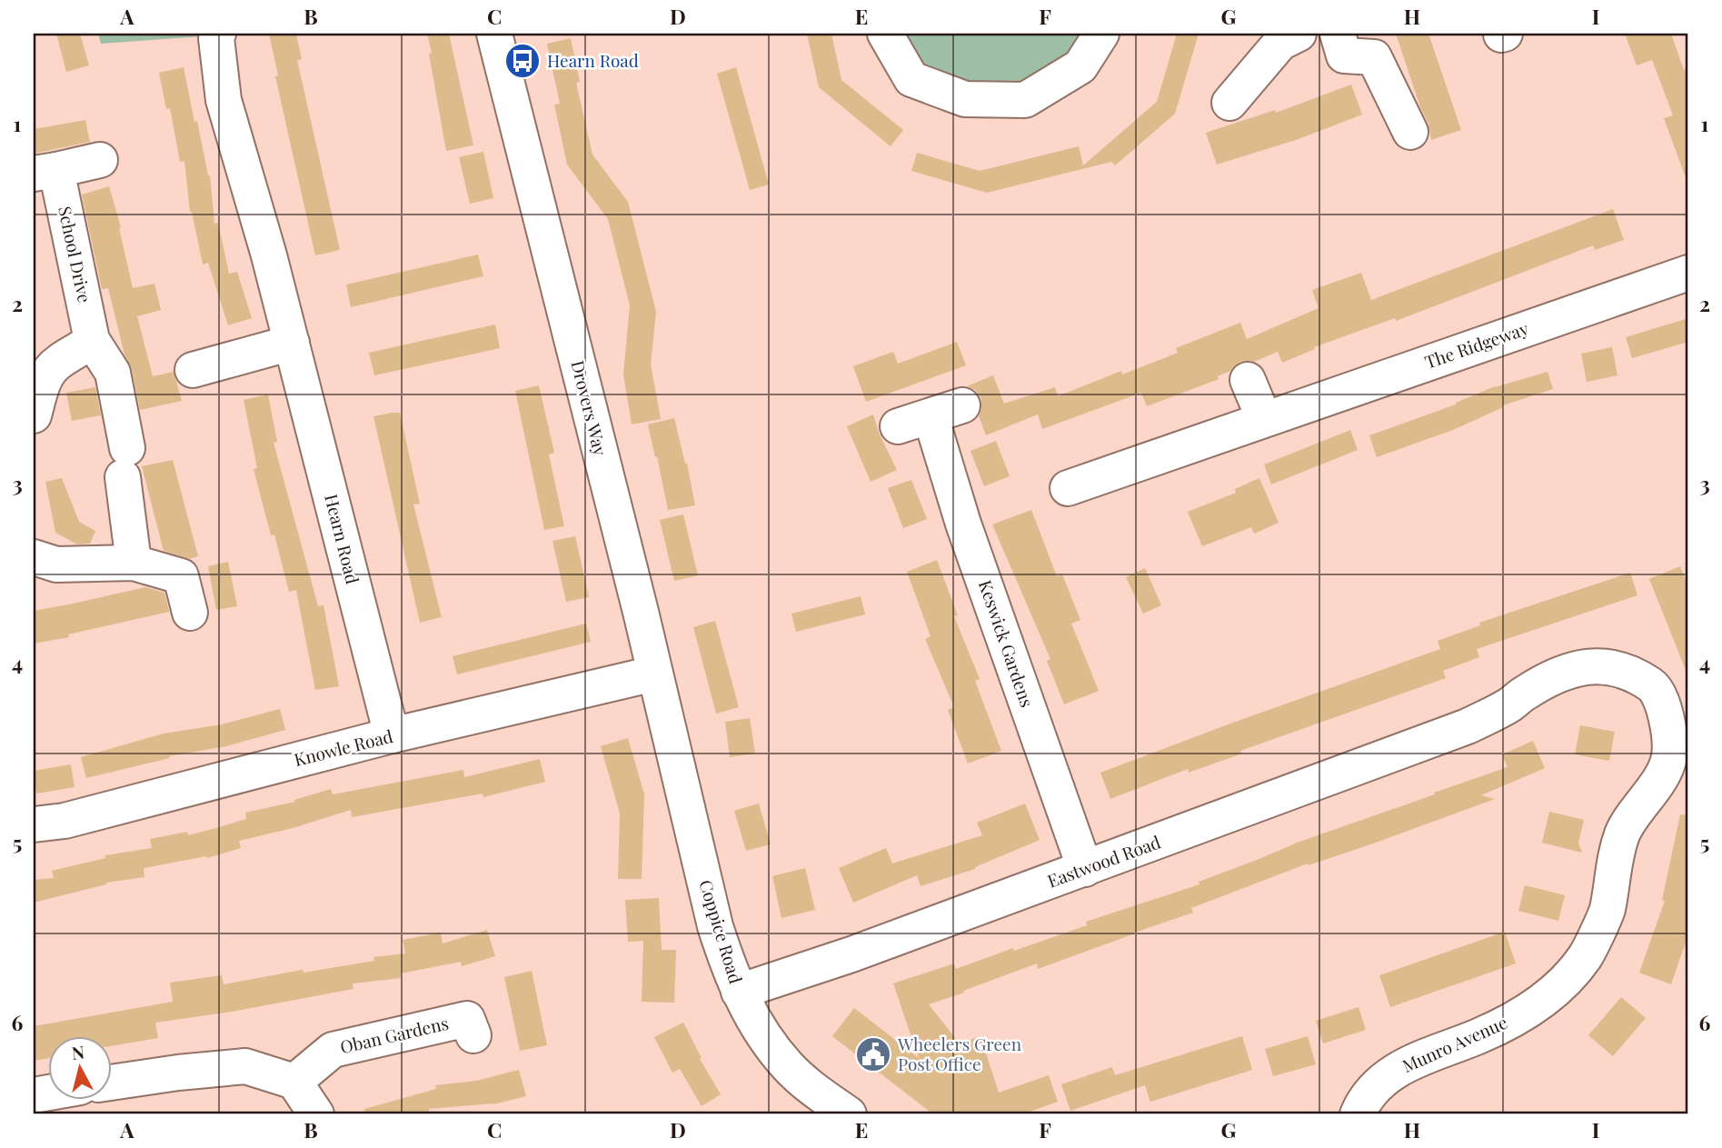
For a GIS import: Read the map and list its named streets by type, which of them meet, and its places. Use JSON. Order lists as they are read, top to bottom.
{
  "streets": {
    "street": [
      "School Drive",
      "The Ridgeway",
      "Drovers Way",
      "Hearn Road",
      "Keswick Gardens",
      "Knowle Road",
      "Eastwood Road",
      "Coppice Road",
      "Oban Gardens",
      "Munro Avenue"
    ]
  },
  "crossings": [
    ["Drovers Way", "Knowle Road"],
    ["Drovers Way", "Coppice Road"],
    ["Hearn Road", "Knowle Road"],
    ["Keswick Gardens", "Eastwood Road"],
    ["Eastwood Road", "Coppice Road"],
    ["Eastwood Road", "Munro Avenue"]
  ],
  "places": {
    "bus stop": ["Hearn Road"],
    "public building": ["Wheelers Green Post Office"]
  },
  "north": "top",
  "grid": {
    "columns": [
      "A",
      "B",
      "C",
      "D",
      "E",
      "F",
      "G",
      "H",
      "I"
    ],
    "rows": [
      "1",
      "2",
      "3",
      "4",
      "5",
      "6"
    ]
  }
}
